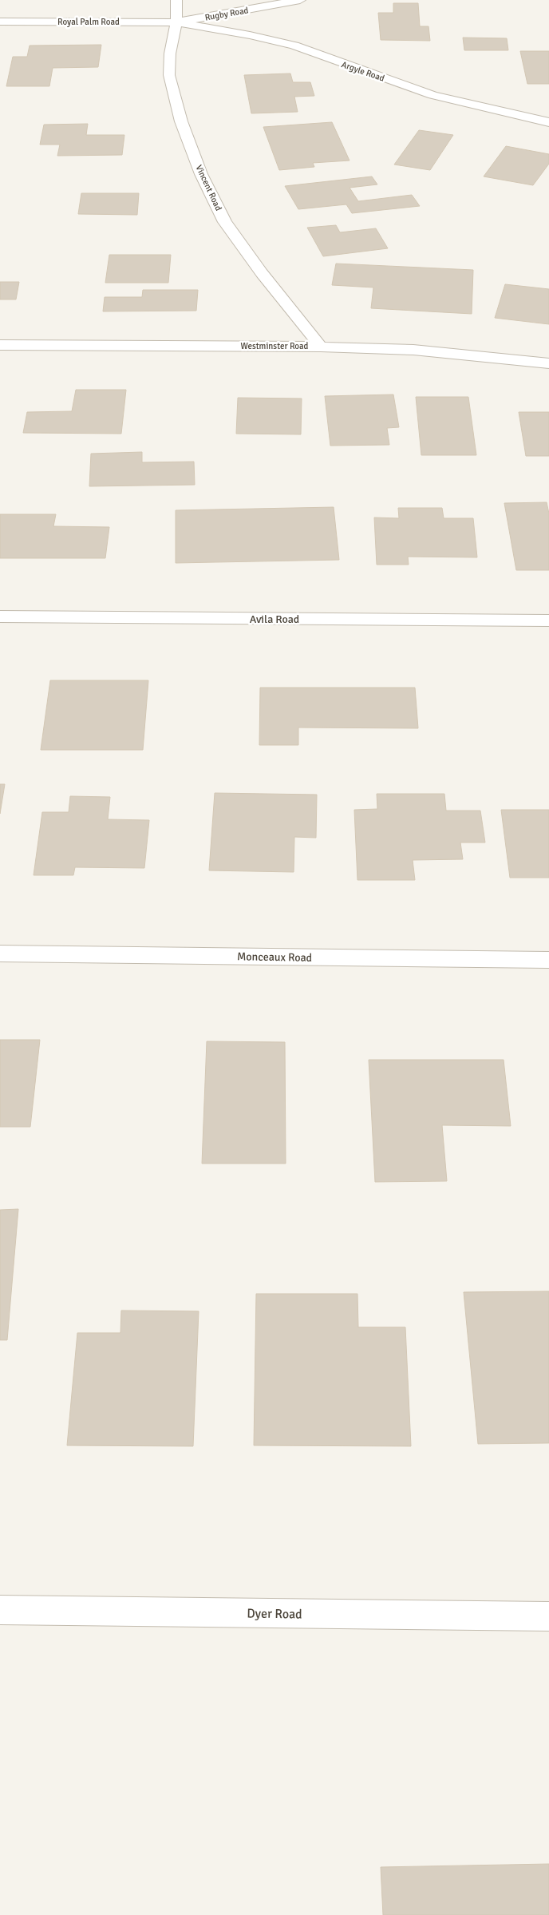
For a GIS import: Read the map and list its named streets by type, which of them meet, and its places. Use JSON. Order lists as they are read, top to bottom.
{
  "streets": {
    "street": [
      "Rugby Road",
      "Royal Palm Road",
      "Argyle Road",
      "Vincent Road",
      "Westminster Road",
      "Avila Road",
      "Monceaux Road",
      "Dyer Road"
    ]
  },
  "crossings": [
    ["Rugby Road", "Royal Palm Road"],
    ["Rugby Road", "Argyle Road"],
    ["Rugby Road", "Vincent Road"],
    ["Royal Palm Road", "Argyle Road"],
    ["Royal Palm Road", "Vincent Road"],
    ["Argyle Road", "Vincent Road"],
    ["Vincent Road", "Westminster Road"]
  ]
}
